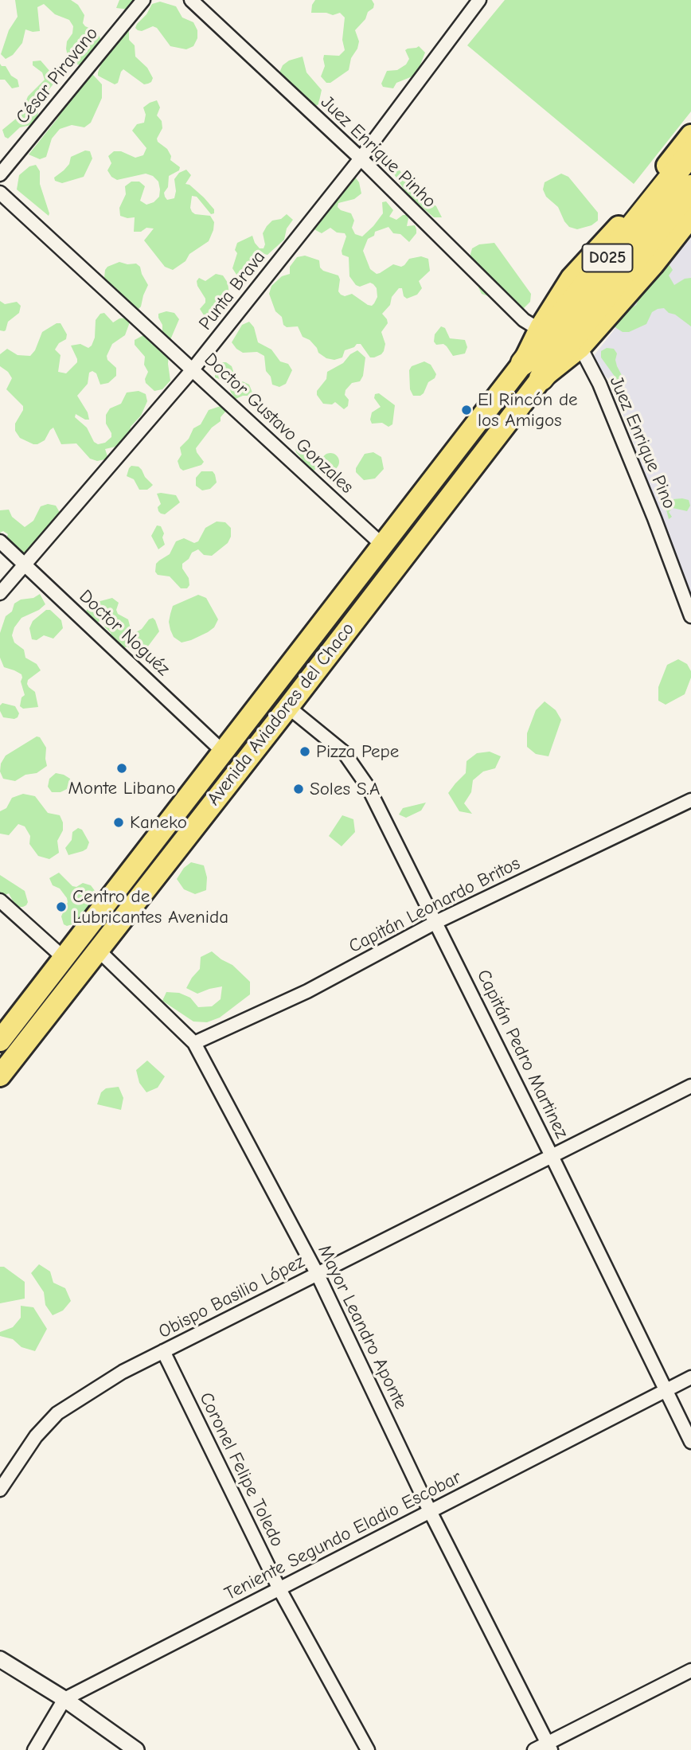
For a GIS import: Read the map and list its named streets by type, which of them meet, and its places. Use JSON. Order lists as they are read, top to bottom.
{
  "streets": {
    "highway": ["D025", "Avenida Aviadores del Chaco"],
    "street": [
      "César Piravano",
      "Juez Enrique Pinho",
      "Punta Brava",
      "Doctor Gustavo Gonzales",
      "Juez Enrique Pino",
      "Doctor Noguéz",
      "Capitán Leonardo Britos",
      "Capitán Pedro Martinez",
      "Obispo Basilio López",
      "Mayor Leandro Aponte",
      "Coronel Felipe Toledo",
      "Teniente Segundo Eladio Escobar"
    ]
  },
  "crossings": [
    ["Juez Enrique Pinho", "Punta Brava"],
    ["Juez Enrique Pinho", "Avenida Aviadores del Chaco"],
    ["D025", "Avenida Aviadores del Chaco"],
    ["Punta Brava", "Doctor Gustavo Gonzales"],
    ["Punta Brava", "Doctor Noguéz"],
    ["Doctor Gustavo Gonzales", "Avenida Aviadores del Chaco"],
    ["Juez Enrique Pino", "Avenida Aviadores del Chaco"],
    ["Doctor Noguéz", "Avenida Aviadores del Chaco"],
    ["Avenida Aviadores del Chaco", "Capitán Pedro Martinez"],
    ["Avenida Aviadores del Chaco", "Mayor Leandro Aponte"],
    ["Capitán Leonardo Britos", "Capitán Pedro Martinez"],
    ["Capitán Leonardo Britos", "Mayor Leandro Aponte"],
    ["Capitán Pedro Martinez", "Obispo Basilio López"],
    ["Capitán Pedro Martinez", "Teniente Segundo Eladio Escobar"],
    ["Obispo Basilio López", "Mayor Leandro Aponte"],
    ["Obispo Basilio López", "Coronel Felipe Toledo"],
    ["Mayor Leandro Aponte", "Teniente Segundo Eladio Escobar"],
    ["Coronel Felipe Toledo", "Teniente Segundo Eladio Escobar"]
  ],
  "places": [
    "El Rincón de los Amigos",
    "Pizza Pepe",
    "Monte Libano",
    "Soles S.A",
    "Kaneko",
    "Centro de Lubricantes Avenida"
  ]
}
